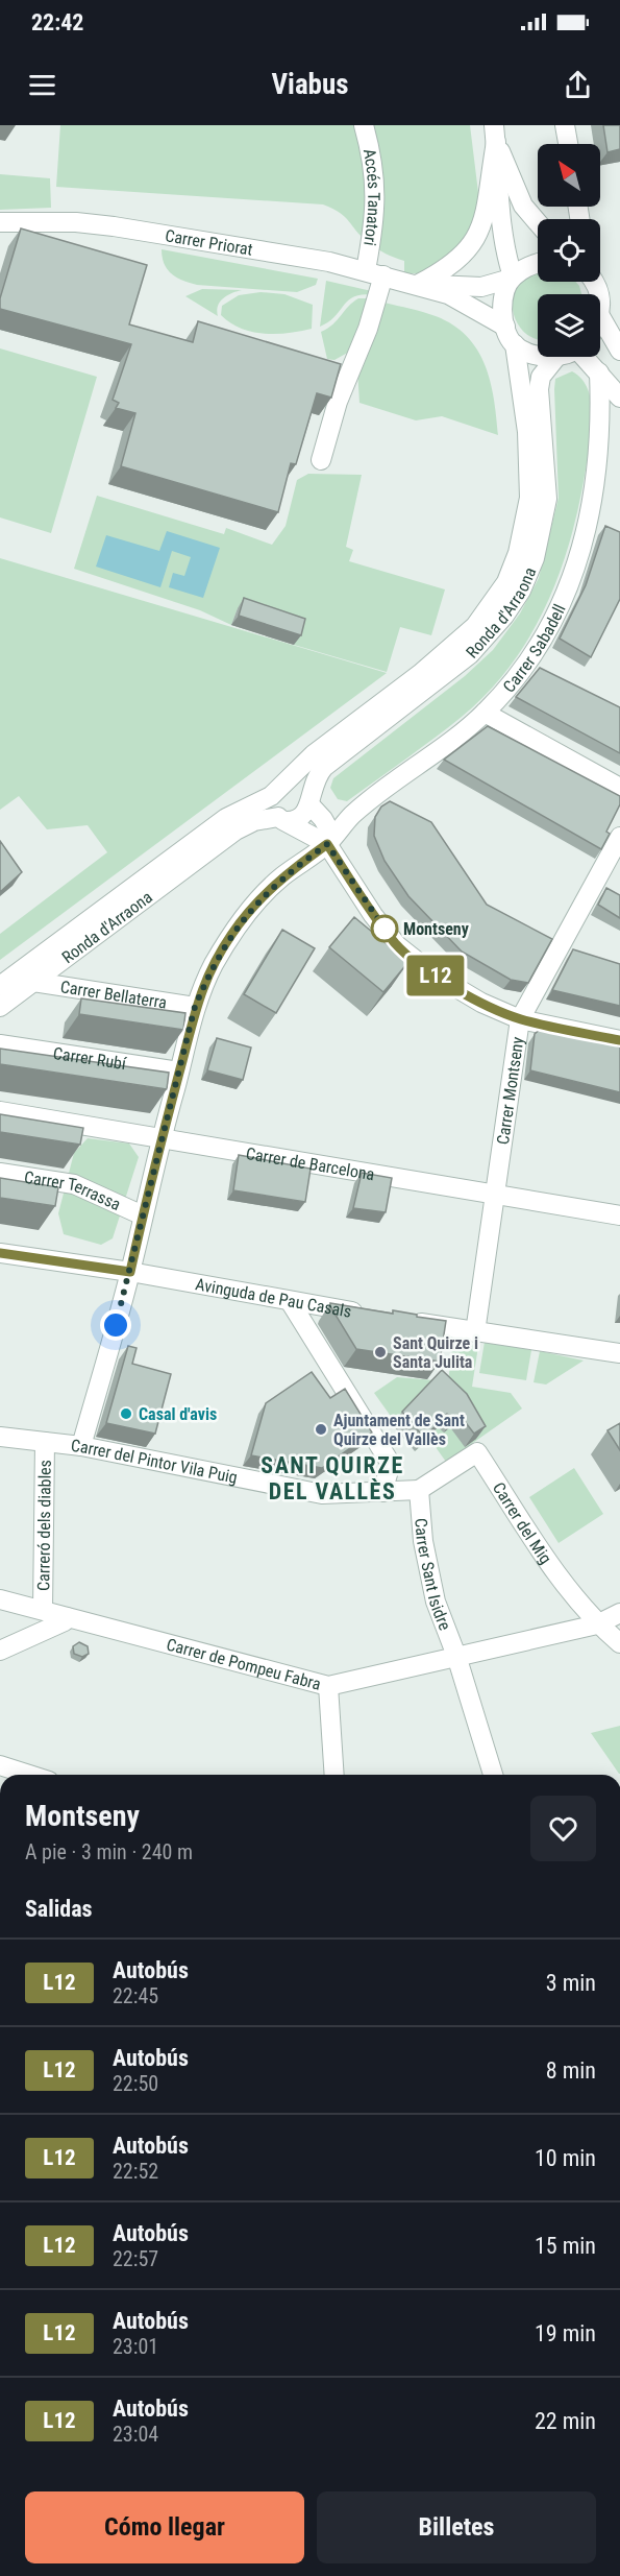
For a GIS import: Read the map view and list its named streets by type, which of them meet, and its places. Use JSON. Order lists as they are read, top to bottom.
{
  "streets": {
    "street": [
      "Accés Tanatori",
      "Carrer Priorat",
      "Ronda d'Arraona",
      "Carrer Sabadell",
      "Carrer Bellaterra",
      "Carrer Rubí",
      "Carrer Montseny",
      "Carrer de Barcelona",
      "Carrer Terrassa",
      "Avinguda de Pau Casals",
      "Carrer del Pintor Vila Puig",
      "Carrer del Mig",
      "Carreró dels diables",
      "Carrer Sant Isidre",
      "Carrer de Pompeu Fabra"
    ]
  },
  "crossings": [
    ["Accés Tanatori", "Carrer Priorat"],
    ["Ronda d'Arraona", "Carrer Bellaterra"],
    ["Carrer Sabadell", "Carrer Bellaterra"],
    ["Carrer Sabadell", "Carrer Rubí"],
    ["Carrer Sabadell", "Carrer de Barcelona"],
    ["Carrer Sabadell", "Carrer Terrassa"],
    ["Carrer Sabadell", "Avinguda de Pau Casals"],
    ["Carrer Sabadell", "Carrer del Pintor Vila Puig"],
    ["Carrer Montseny", "Carrer de Barcelona"],
    ["Carrer del Pintor Vila Puig", "Carrer del Mig"],
    ["Carrer del Pintor Vila Puig", "Carreró dels diables"],
    ["Carrer del Pintor Vila Puig", "Carrer Sant Isidre"],
    ["Carrer del Mig", "Carrer Sant Isidre"],
    ["Carrer del Mig", "Carrer de Pompeu Fabra"],
    ["Carreró dels diables", "Carrer de Pompeu Fabra"],
    ["Carrer Sant Isidre", "Carrer de Pompeu Fabra"]
  ],
  "districts": ["SANT QUIRZE DEL VALLÈS"],
  "places": [
    "Montseny",
    "Sant Quirze i Santa Julita",
    "Casal d'avis",
    "Ajuntament de Sant Quirze del Vallès"
  ],
  "lines": ["bus line L12"],
  "north": "top left",
  "page": {
    "status": "22:42",
    "header": "Viabus",
    "on_map": "L12",
    "heading": [
      ["Montseny", "A pie · 3 min · 240 m"],
      "Salidas"
    ],
    "list": [
      {
        "mark": "L12",
        "name": "Autobús",
        "note": "22:45",
        "value": "3 min"
      },
      {
        "mark": "L12",
        "name": "Autobús",
        "note": "22:50",
        "value": "8 min"
      },
      {
        "mark": "L12",
        "name": "Autobús",
        "note": "22:52",
        "value": "10 min"
      },
      {
        "mark": "L12",
        "name": "Autobús",
        "note": "22:57",
        "value": "15 min"
      },
      {
        "mark": "L12",
        "name": "Autobús",
        "note": "23:01",
        "value": "19 min"
      },
      {
        "mark": "L12",
        "name": "Autobús",
        "note": "23:04",
        "value": "22 min"
      }
    ],
    "buttons": ["Cómo llegar", "Billetes"]
  }
}
